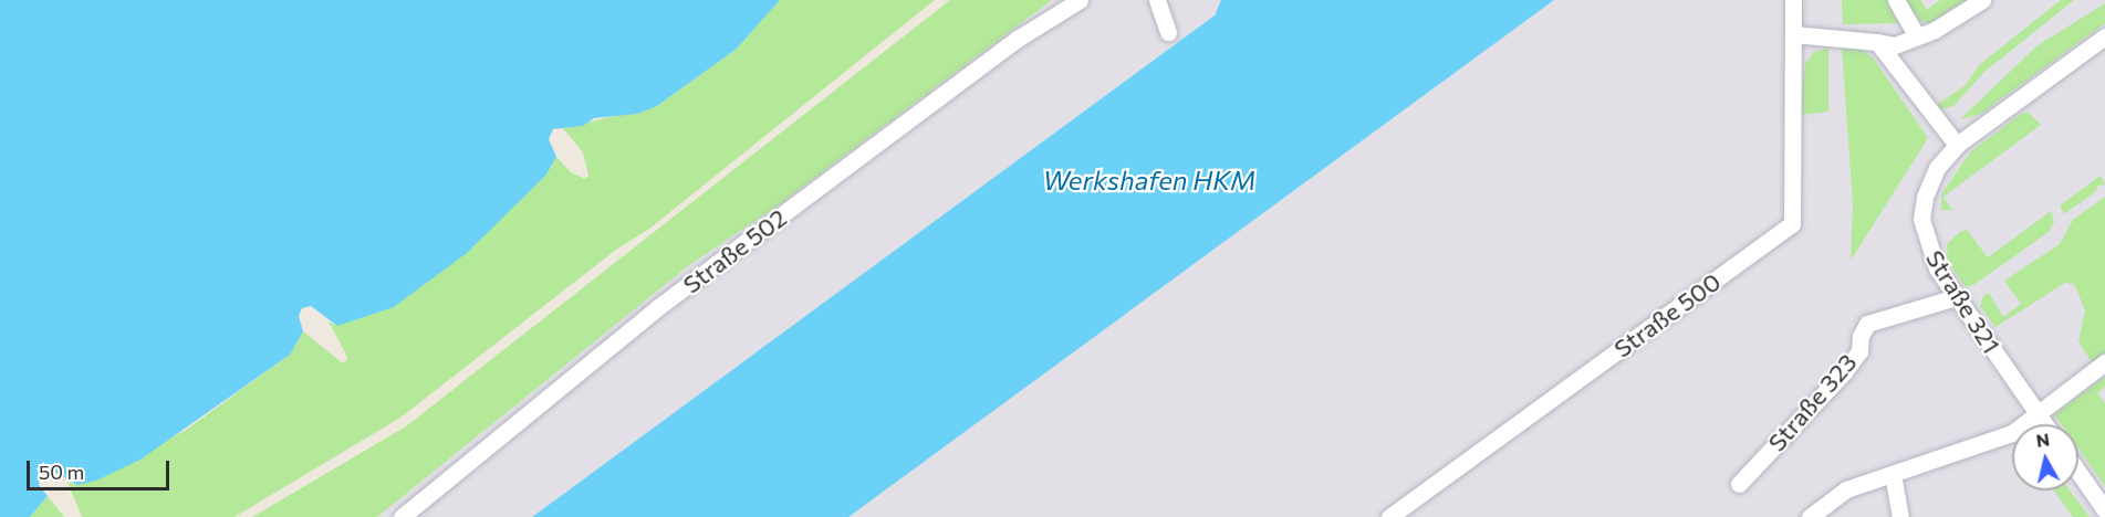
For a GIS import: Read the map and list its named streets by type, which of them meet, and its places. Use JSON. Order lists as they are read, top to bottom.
{
  "streets": {
    "street": [
      "Straße 502",
      "Straße 321",
      "Straße 500",
      "Straße 323"
    ]
  },
  "crossings": [
    ["Straße 321", "Straße 323"]
  ],
  "water": ["Werkshafen HKM"],
  "scale_bar": "50 m",
  "north": "top"
}
